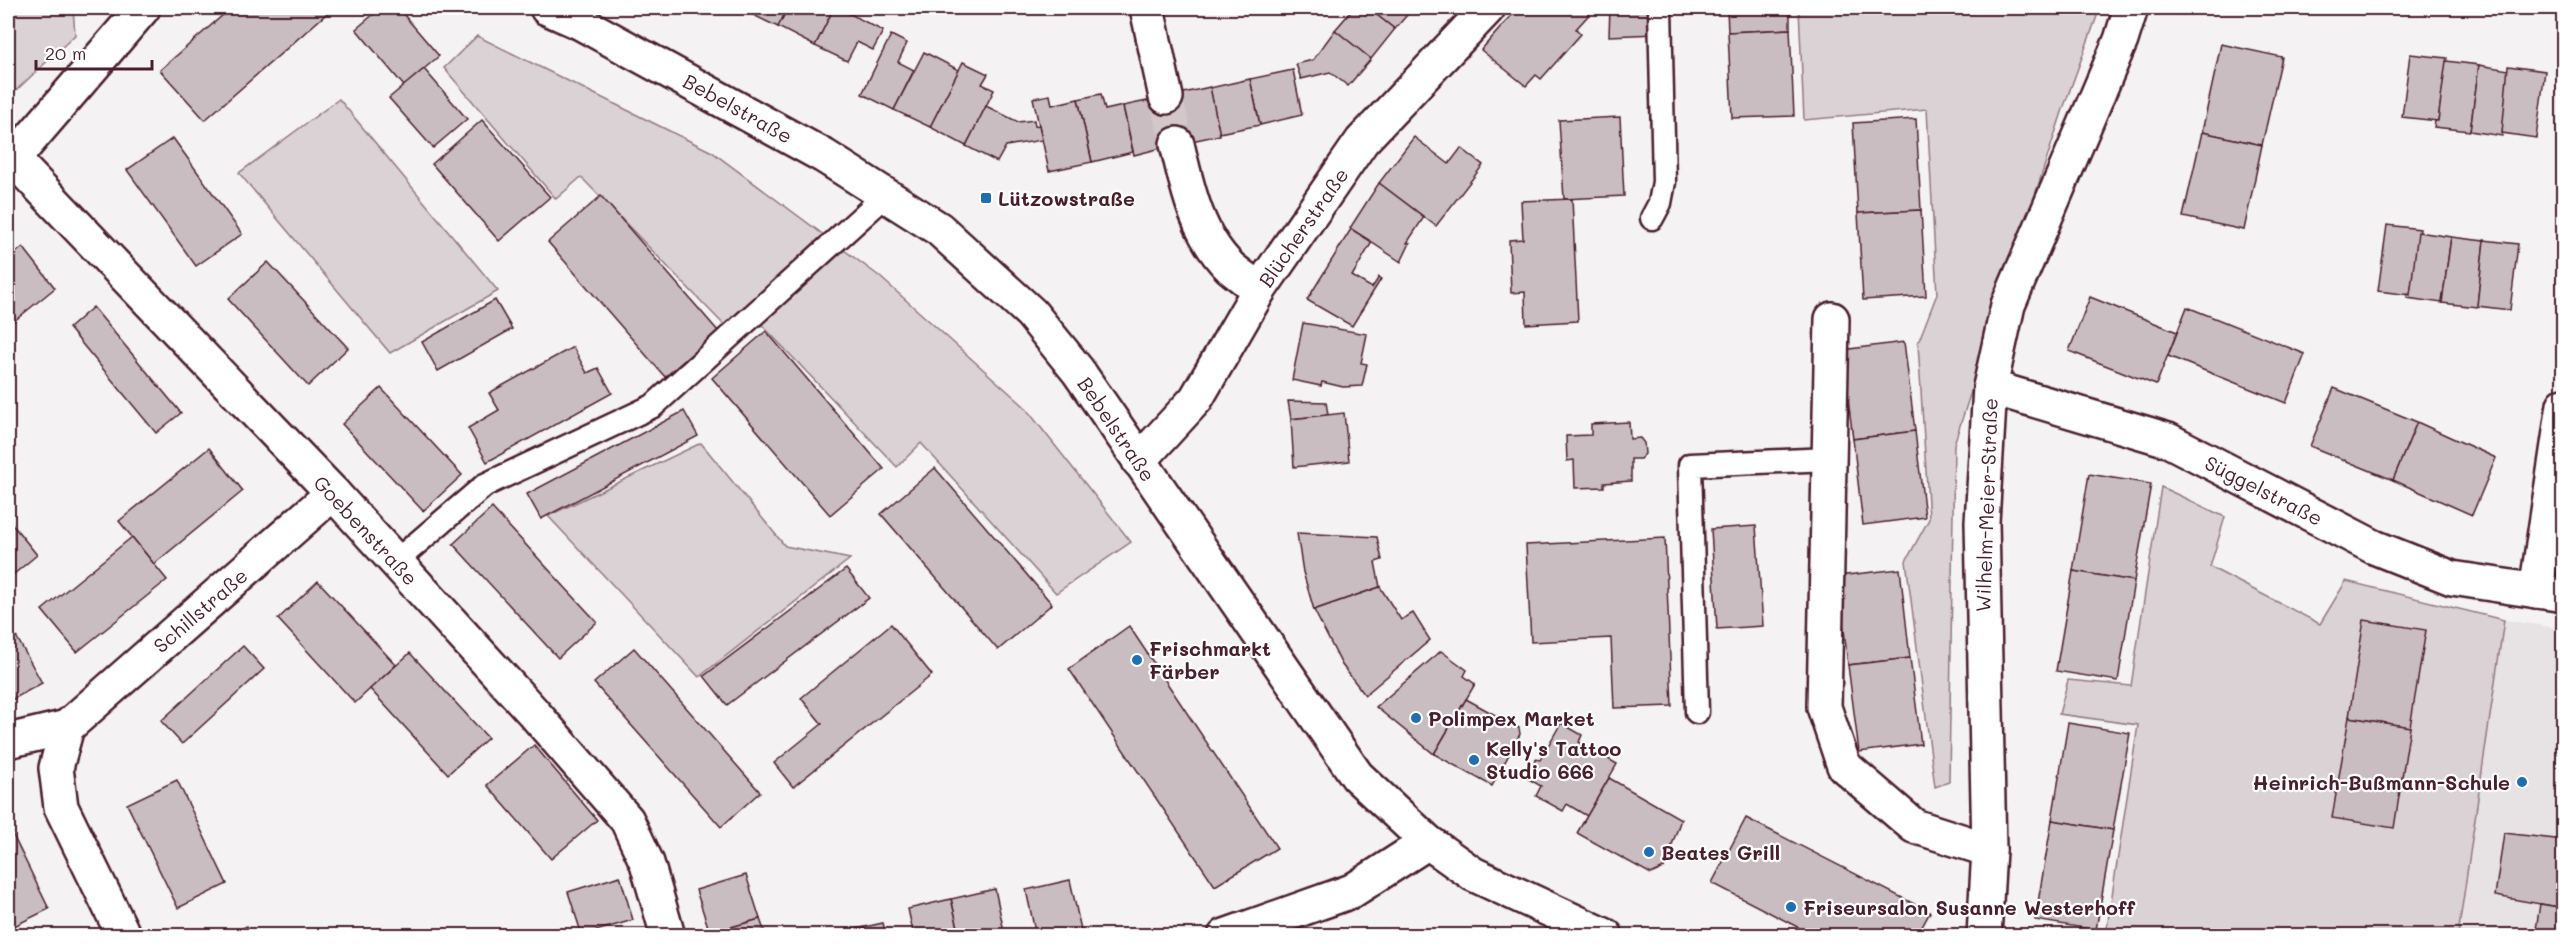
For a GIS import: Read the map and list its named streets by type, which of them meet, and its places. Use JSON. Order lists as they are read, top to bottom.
{
  "streets": {
    "street": [
      "Bebelstraße",
      "Blücherstraße",
      "Süggelstraße",
      "Wilhelm-Meier-Straße",
      "Goebenstraße",
      "Schillstraße"
    ]
  },
  "crossings": [
    ["Bebelstraße", "Blücherstraße"],
    ["Süggelstraße", "Wilhelm-Meier-Straße"],
    ["Goebenstraße", "Schillstraße"]
  ],
  "places": {
    "transit": ["Lützowstraße"],
    "other": [
      "Frischmarkt Färber",
      "Polimpex Market",
      "Kelly's Tattoo Studio 666",
      "Heinrich-Bußmann-Schule",
      "Beates Grill",
      "Friseursalon Susanne Westerhoff"
    ]
  },
  "scale_bar": "20 m"
}
